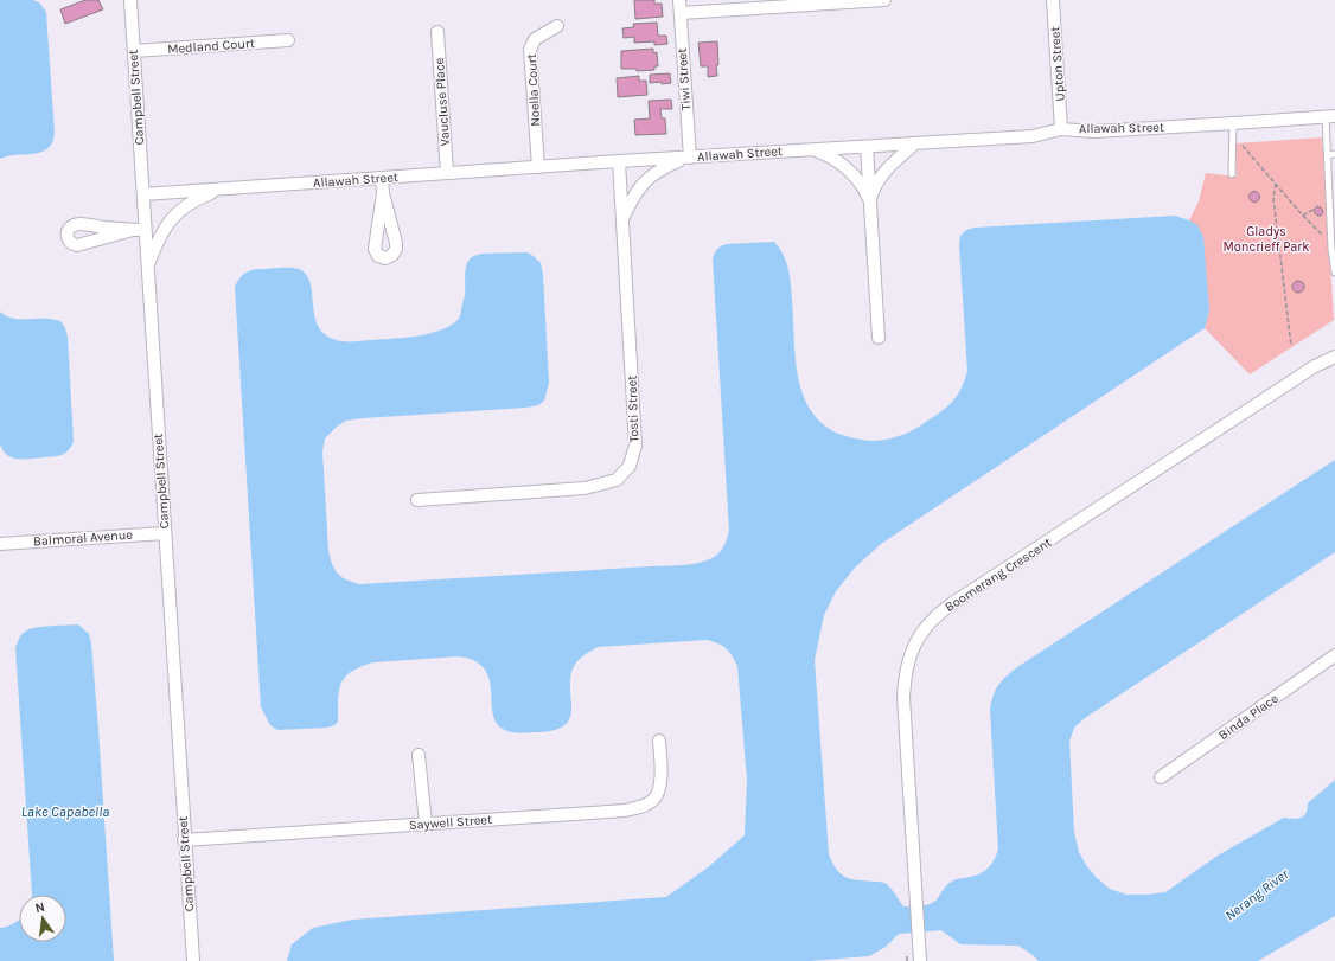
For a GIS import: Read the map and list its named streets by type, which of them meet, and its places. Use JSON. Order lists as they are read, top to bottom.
{
  "streets": {
    "street": [
      "Medland Court",
      "Upton Street",
      "Tiwi Street",
      "Noella Court",
      "Campbell Street",
      "Vaucluse Place",
      "Allawah Street",
      "Tosti Street",
      "Balmoral Avenue",
      "Boomerang Crescent",
      "Binda Place",
      "Saywell Street"
    ]
  },
  "crossings": [
    ["Medland Court", "Campbell Street"],
    ["Upton Street", "Allawah Street"],
    ["Tiwi Street", "Allawah Street"],
    ["Noella Court", "Allawah Street"],
    ["Campbell Street", "Allawah Street"],
    ["Campbell Street", "Balmoral Avenue"],
    ["Campbell Street", "Saywell Street"],
    ["Vaucluse Place", "Allawah Street"],
    ["Allawah Street", "Tosti Street"]
  ],
  "water": ["Lake Capabella", "Nerang River"],
  "parks": ["Gladys Moncrieff Park"],
  "north": "top"
}
